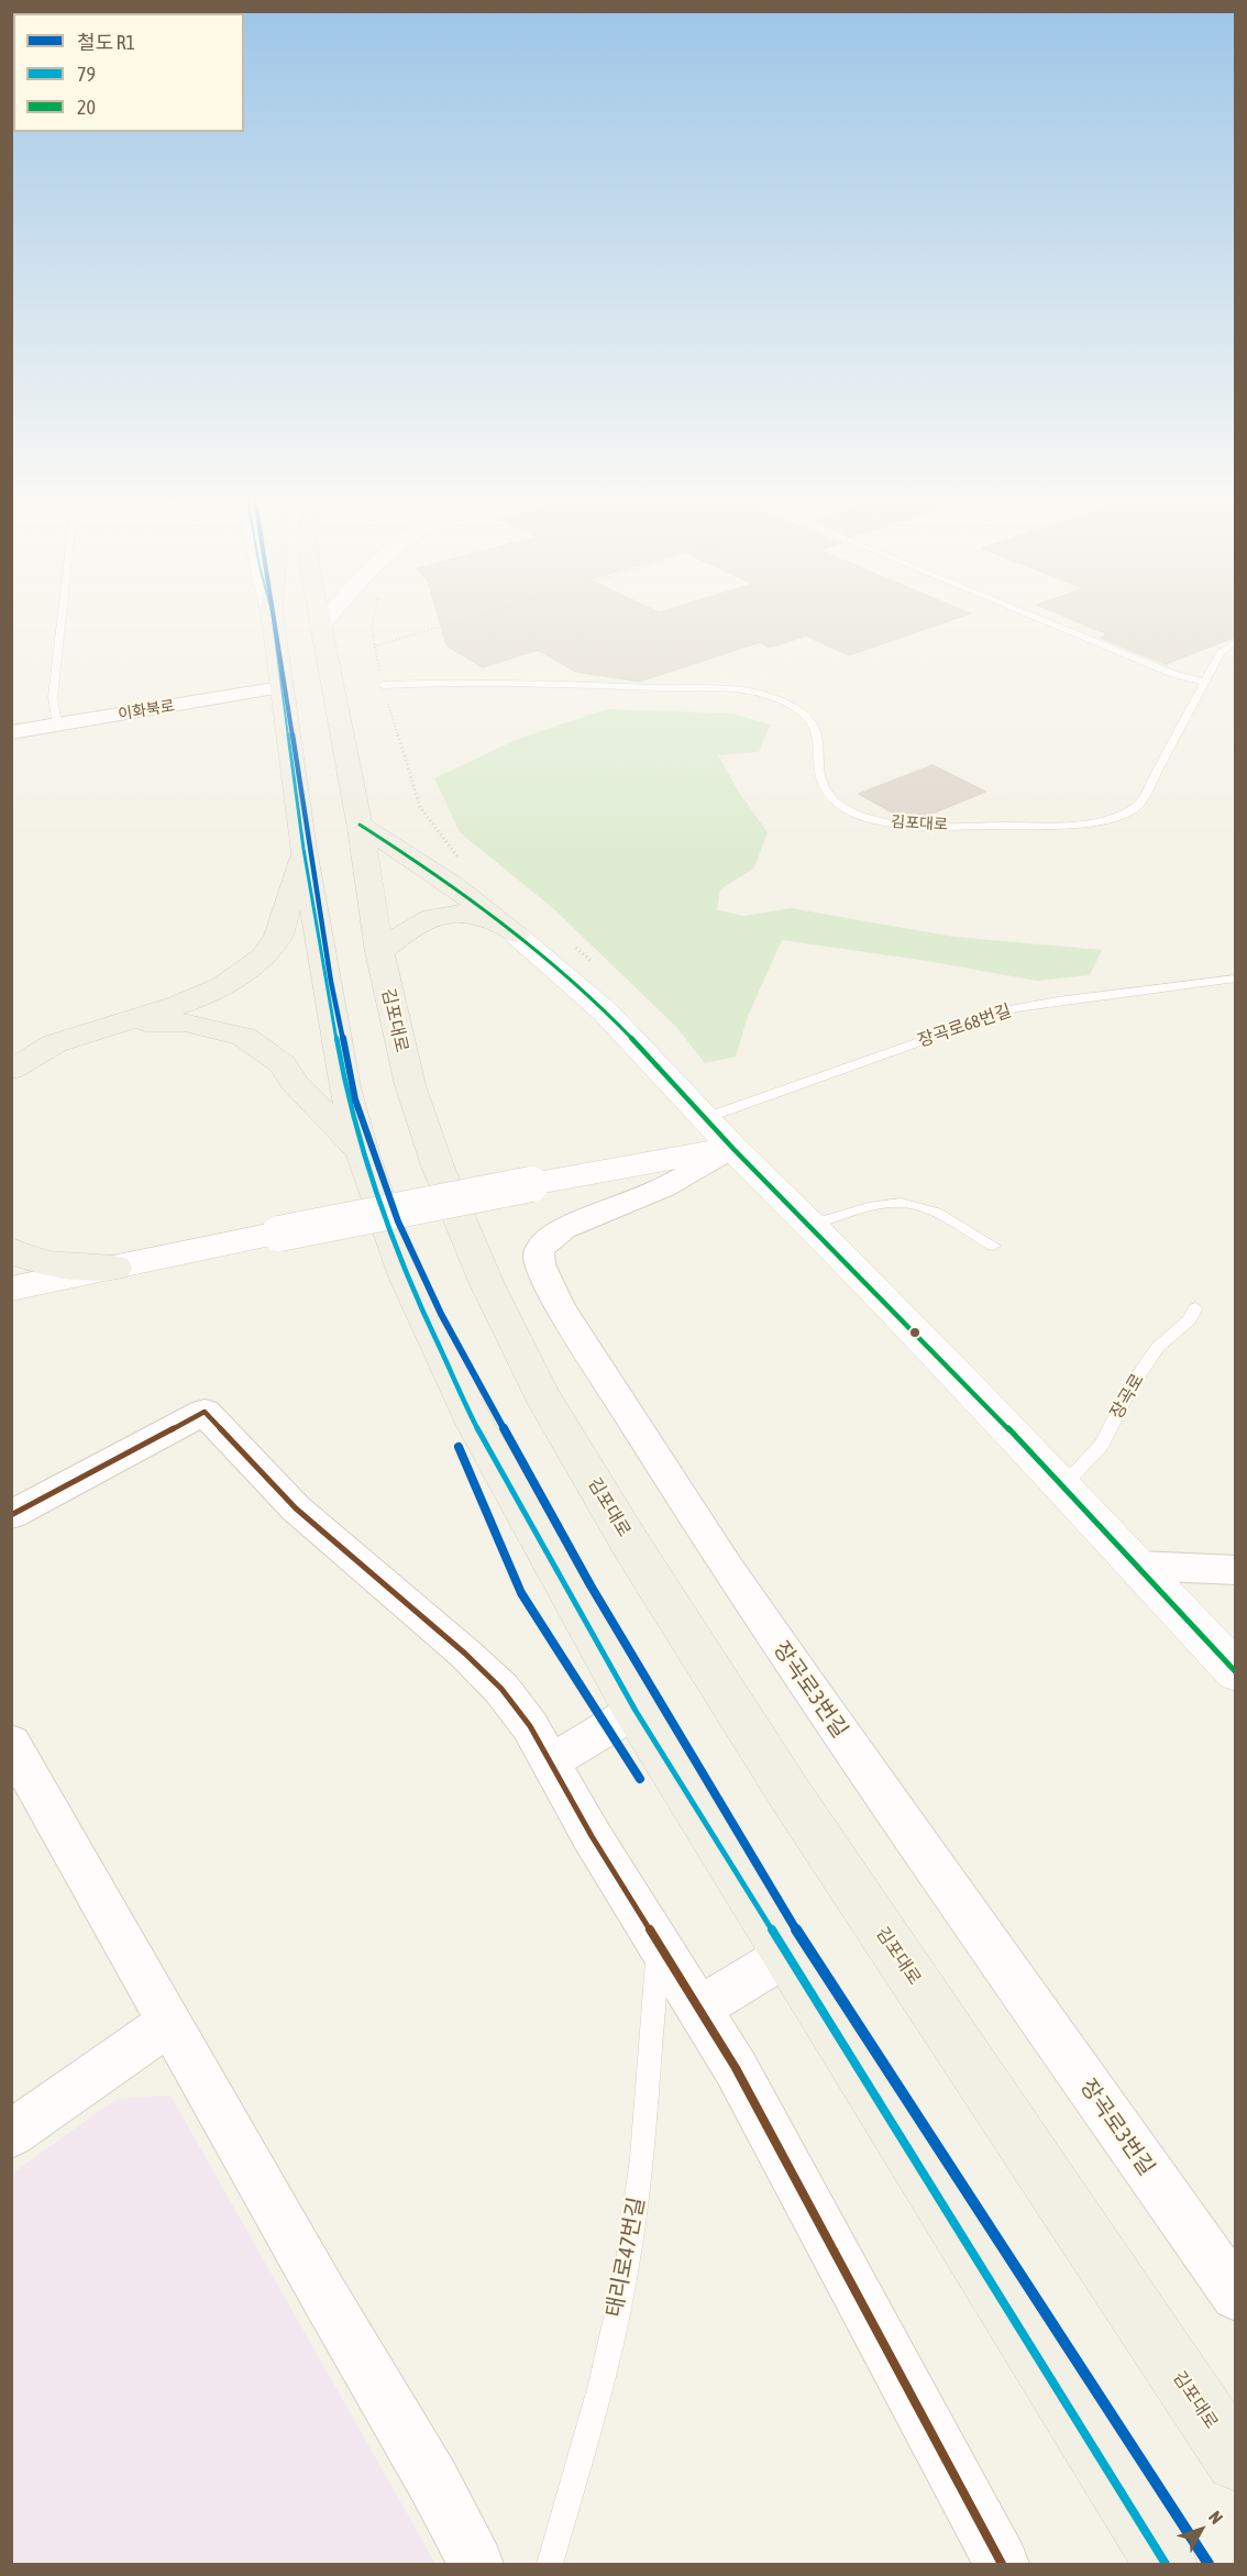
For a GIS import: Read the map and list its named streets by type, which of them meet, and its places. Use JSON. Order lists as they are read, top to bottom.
{
  "streets": {
    "main road": ["김포대로"],
    "street": ["이화북로", "장곡로3번길"],
    "lane": ["장곡로68번길", "장곡로", "태리로47번길"]
  },
  "lines": ["rail line R1", "transit line 79", "transit line 20"],
  "legend": ["철도 R1", "79", "20"],
  "north": "top right"
}
